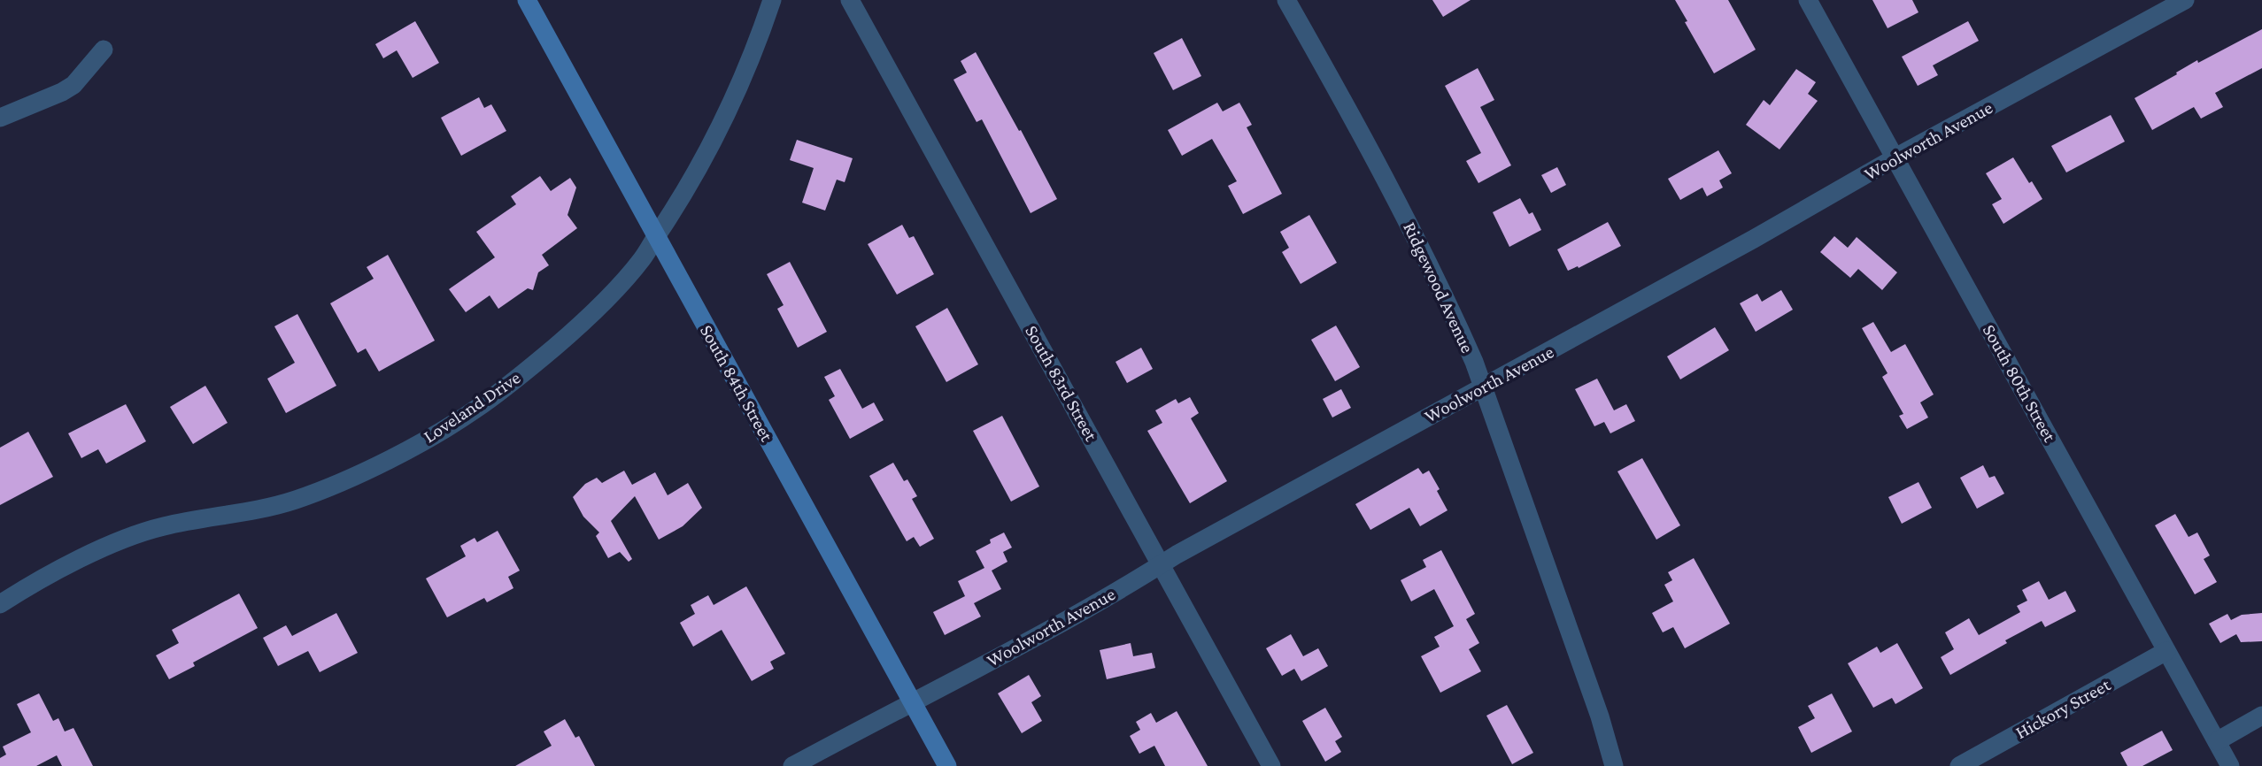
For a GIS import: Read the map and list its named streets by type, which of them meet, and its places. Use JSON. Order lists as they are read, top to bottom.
{
  "streets": {
    "main road": ["South 84th Street"],
    "street": [
      "Woolworth Avenue",
      "Ridgewood Avenue",
      "South 83rd Street",
      "South 80th Street",
      "Loveland Drive",
      "Hickory Street"
    ]
  },
  "crossings": [
    ["Woolworth Avenue", "Ridgewood Avenue"],
    ["Woolworth Avenue", "South 84th Street"],
    ["Woolworth Avenue", "South 83rd Street"],
    ["Woolworth Avenue", "South 80th Street"],
    ["South 84th Street", "Loveland Drive"],
    ["South 80th Street", "Hickory Street"]
  ]
}
